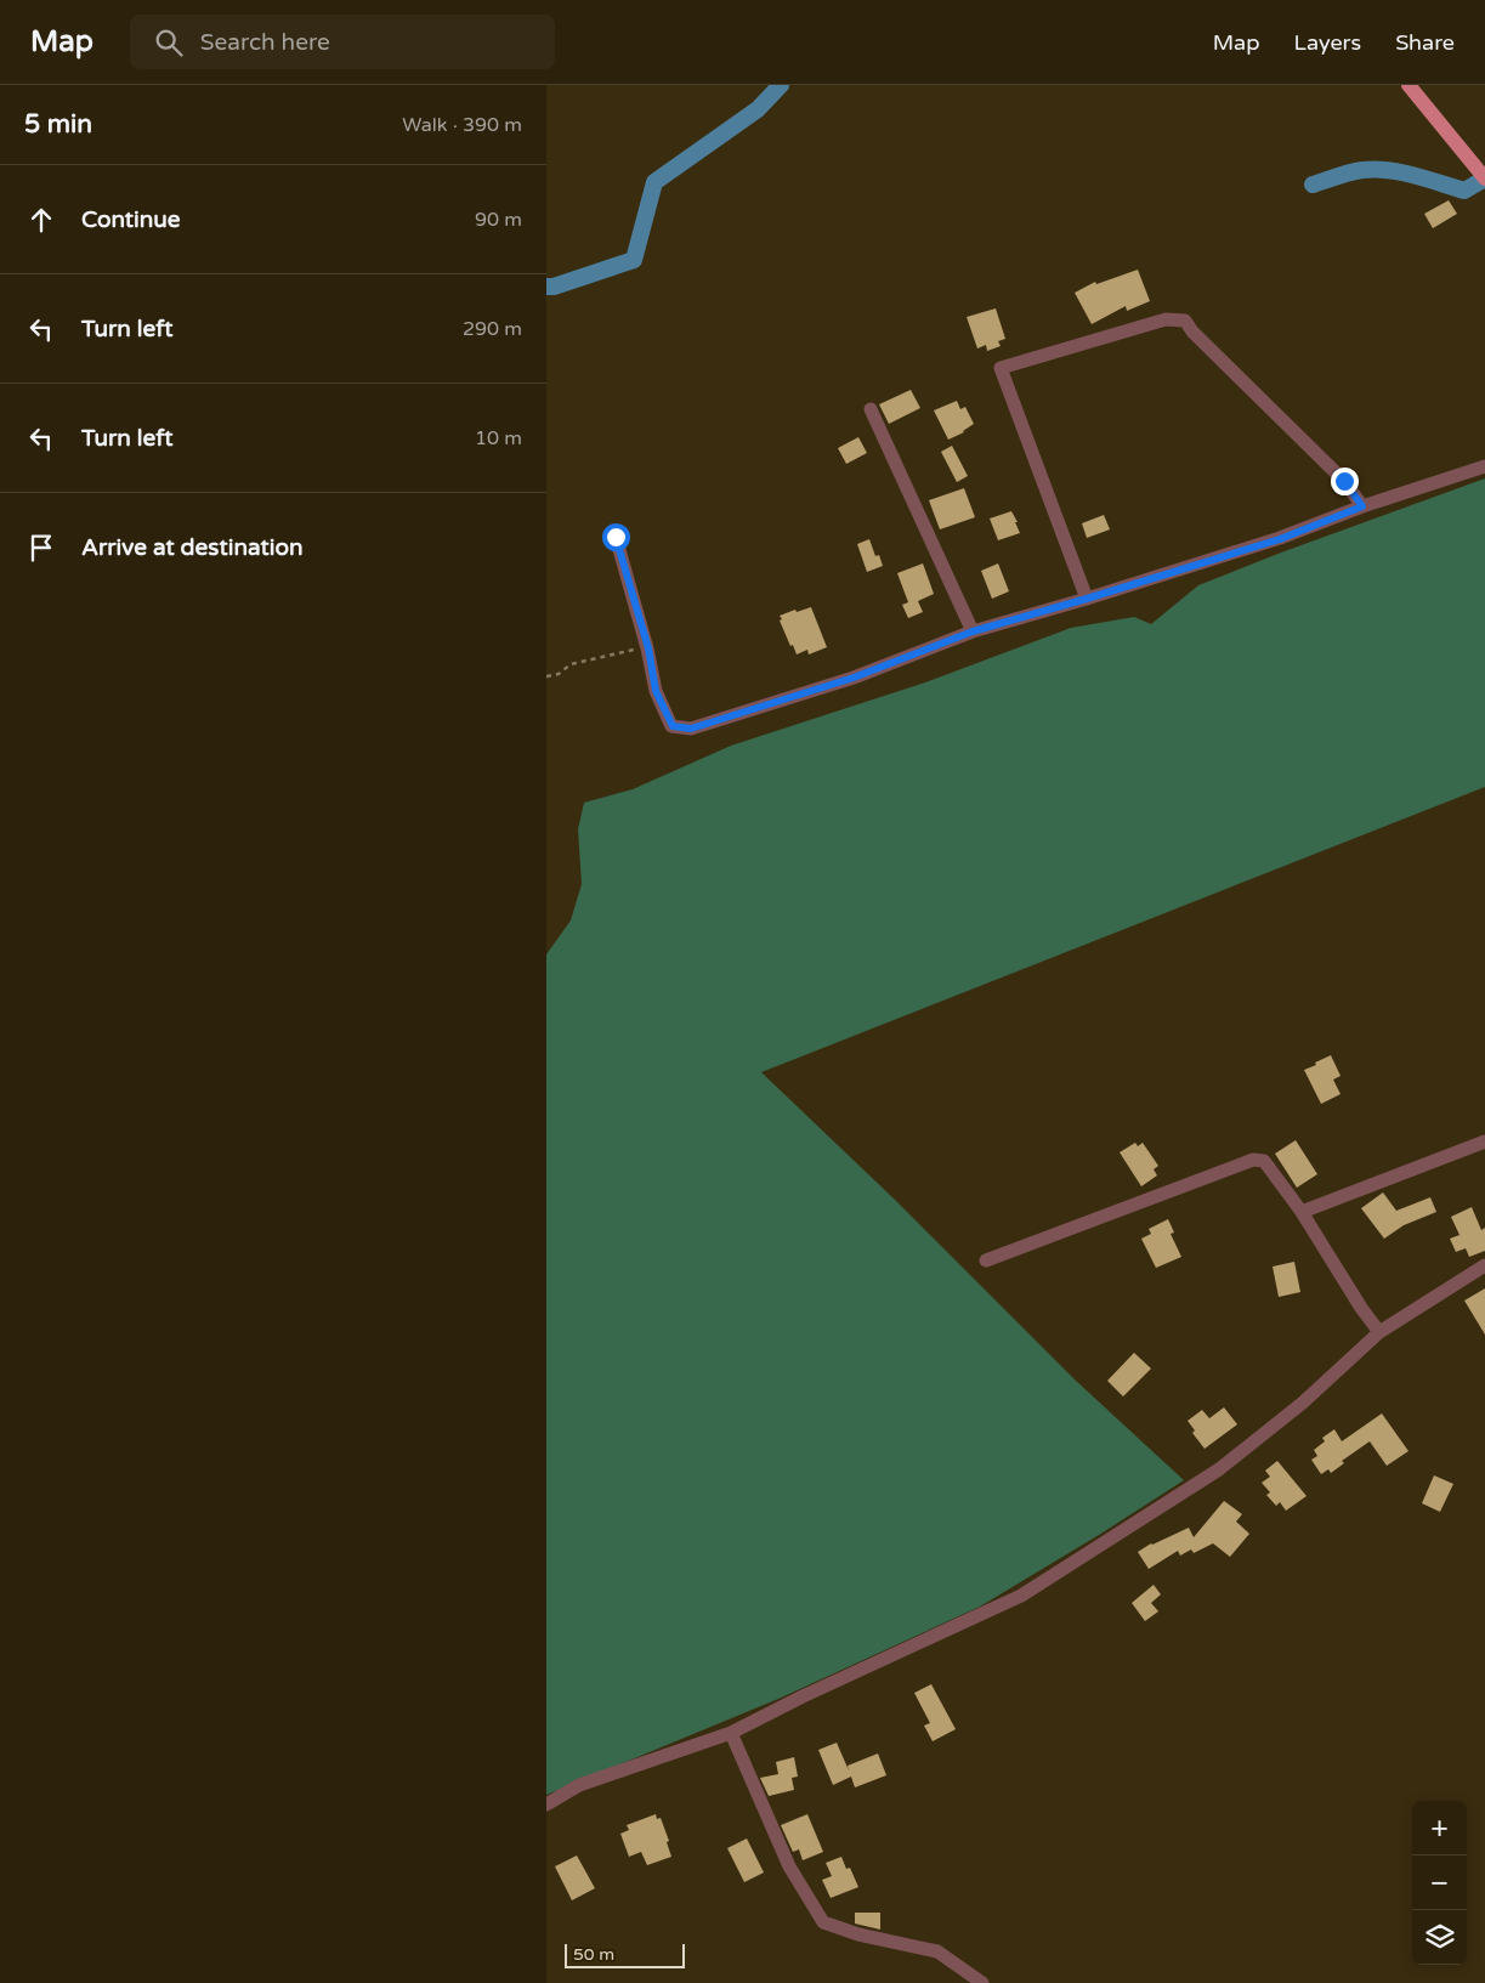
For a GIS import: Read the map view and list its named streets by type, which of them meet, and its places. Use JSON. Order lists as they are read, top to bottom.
{
  "scale_bar": "50 m",
  "page": {
    "header": "Map",
    "search": "Search here",
    "nav": ["Map", "Layers", "Share"],
    "heading": ["5 min", "Walk · 390 m"],
    "list": [
      ["Continue", "90 m"],
      ["Turn left", "290 m"],
      ["Turn left", "10 m"],
      "Arrive at destination"
    ],
    "map_buttons": ["+", "−"],
    "scale": "50 m"
  }
}
